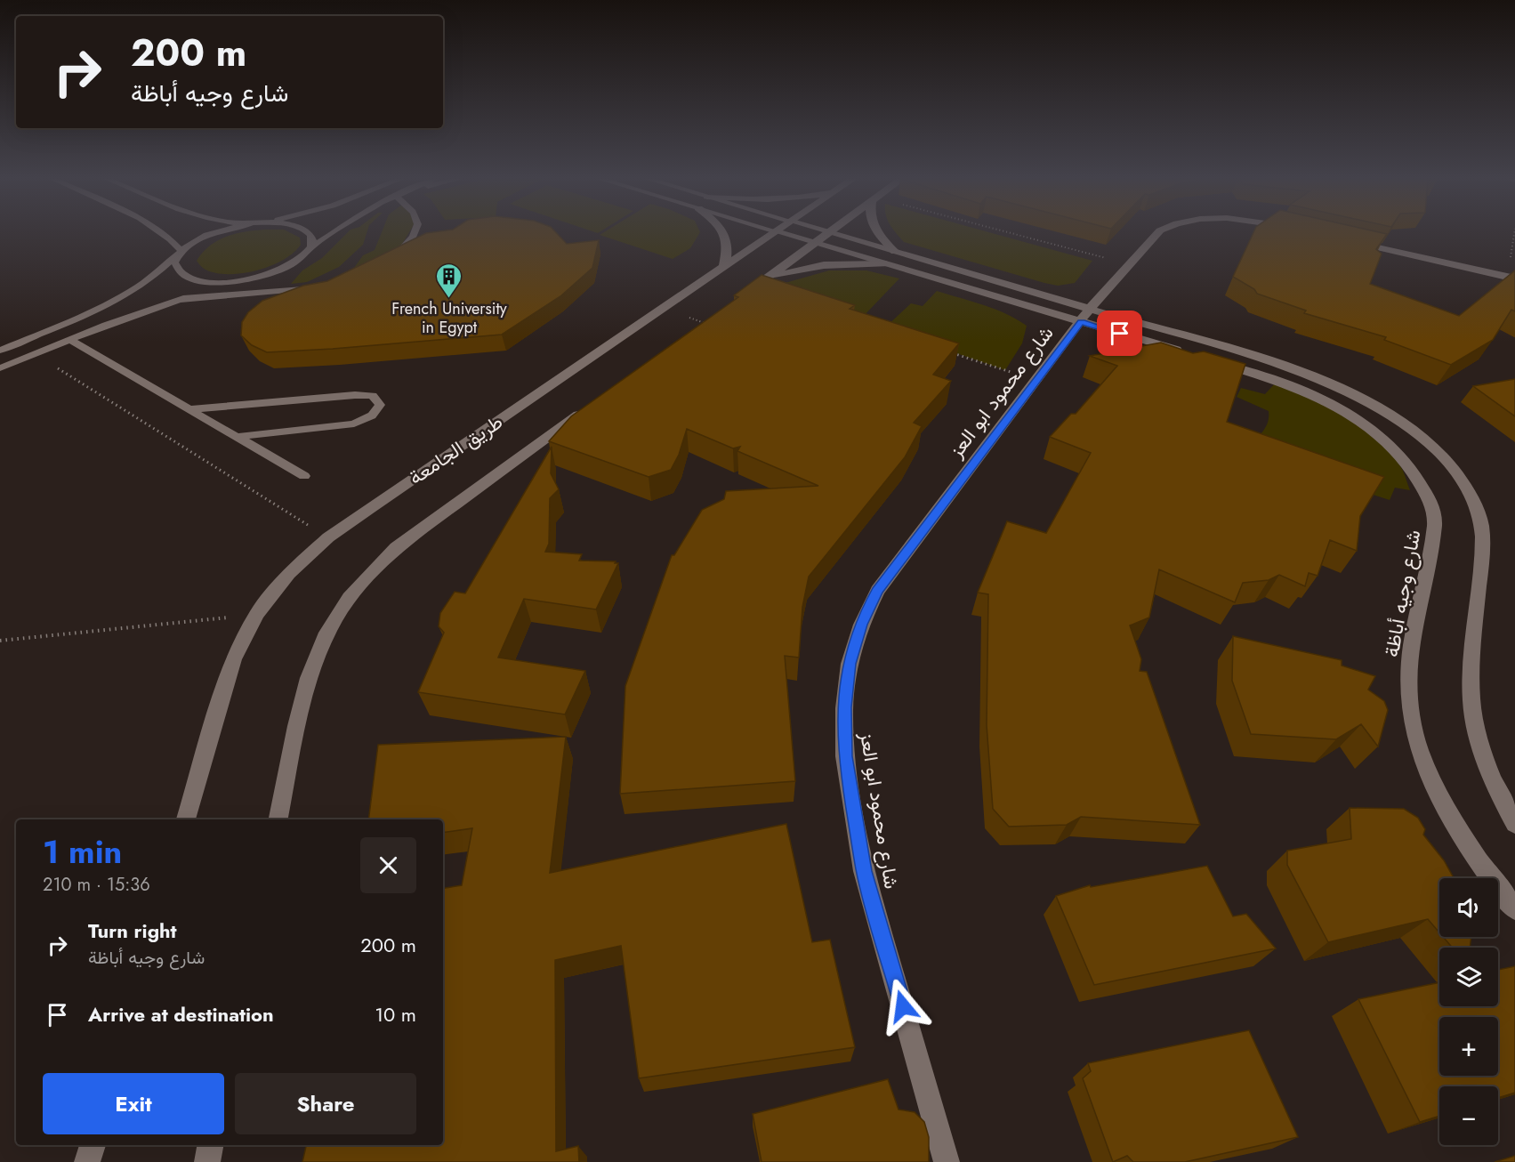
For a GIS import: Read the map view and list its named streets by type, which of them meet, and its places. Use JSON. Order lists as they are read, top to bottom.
{
  "streets": {
    "street": ["شارع محمود ابو العز", "طريق الجامعة", "شارع وجيه أباظة"]
  },
  "places": {
    "building": ["French University in Egypt"]
  },
  "page": {
    "turn": ["200 m", "شارع وجيه أباظة"],
    "heading": ["1 min", "210 m · 15:36"],
    "map_buttons": ["+", "−"],
    "list": [
      {
        "name": "Turn right",
        "note": "شارع وجيه أباظة",
        "value": "200 m"
      },
      {
        "name": "Arrive at destination",
        "value": "10 m"
      }
    ],
    "buttons": ["Exit", "Share"]
  }
}
